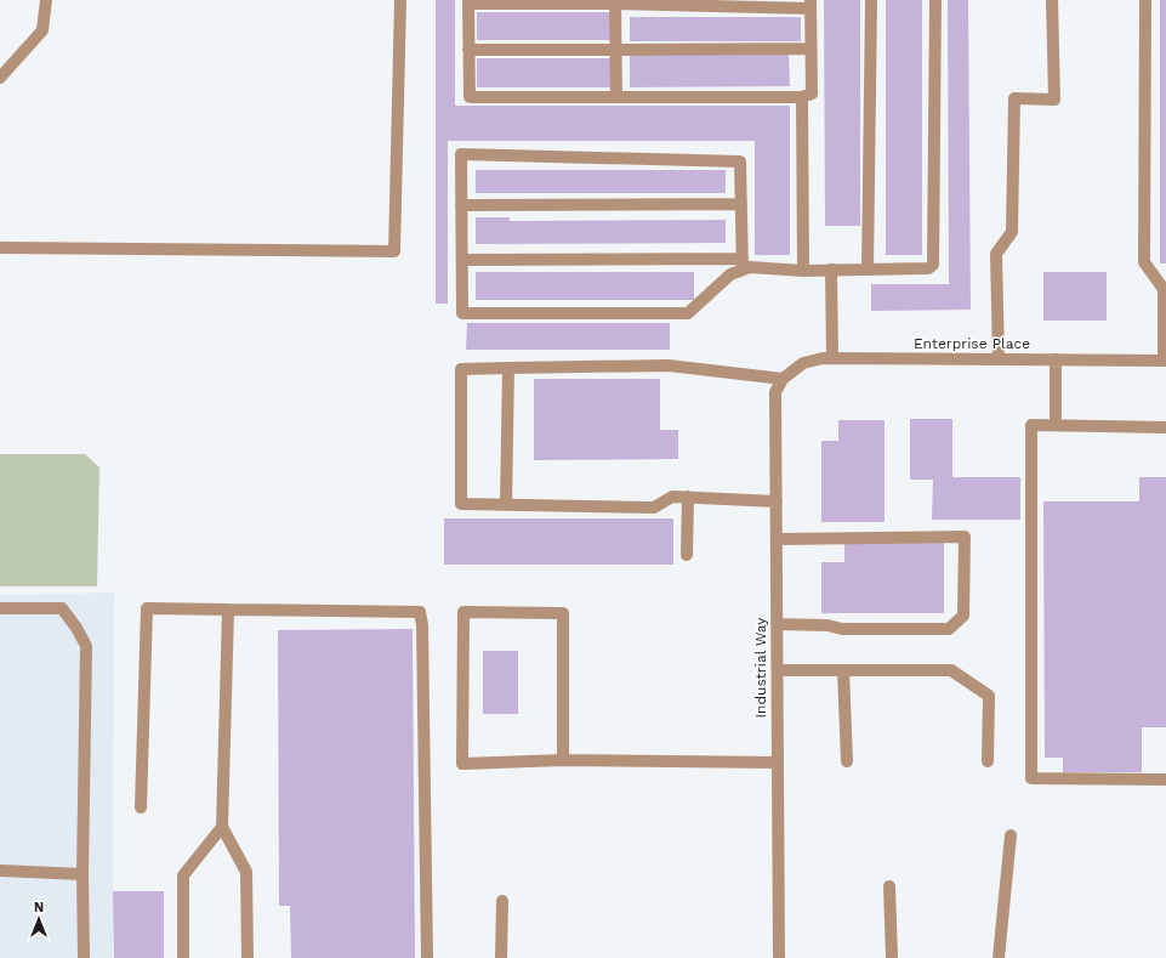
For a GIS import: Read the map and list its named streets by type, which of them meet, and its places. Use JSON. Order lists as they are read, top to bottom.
{
  "streets": {
    "street": ["Enterprise Place", "Industrial Way"]
  },
  "crossings": [
    ["Enterprise Place", "Industrial Way"]
  ],
  "north": "top"
}
